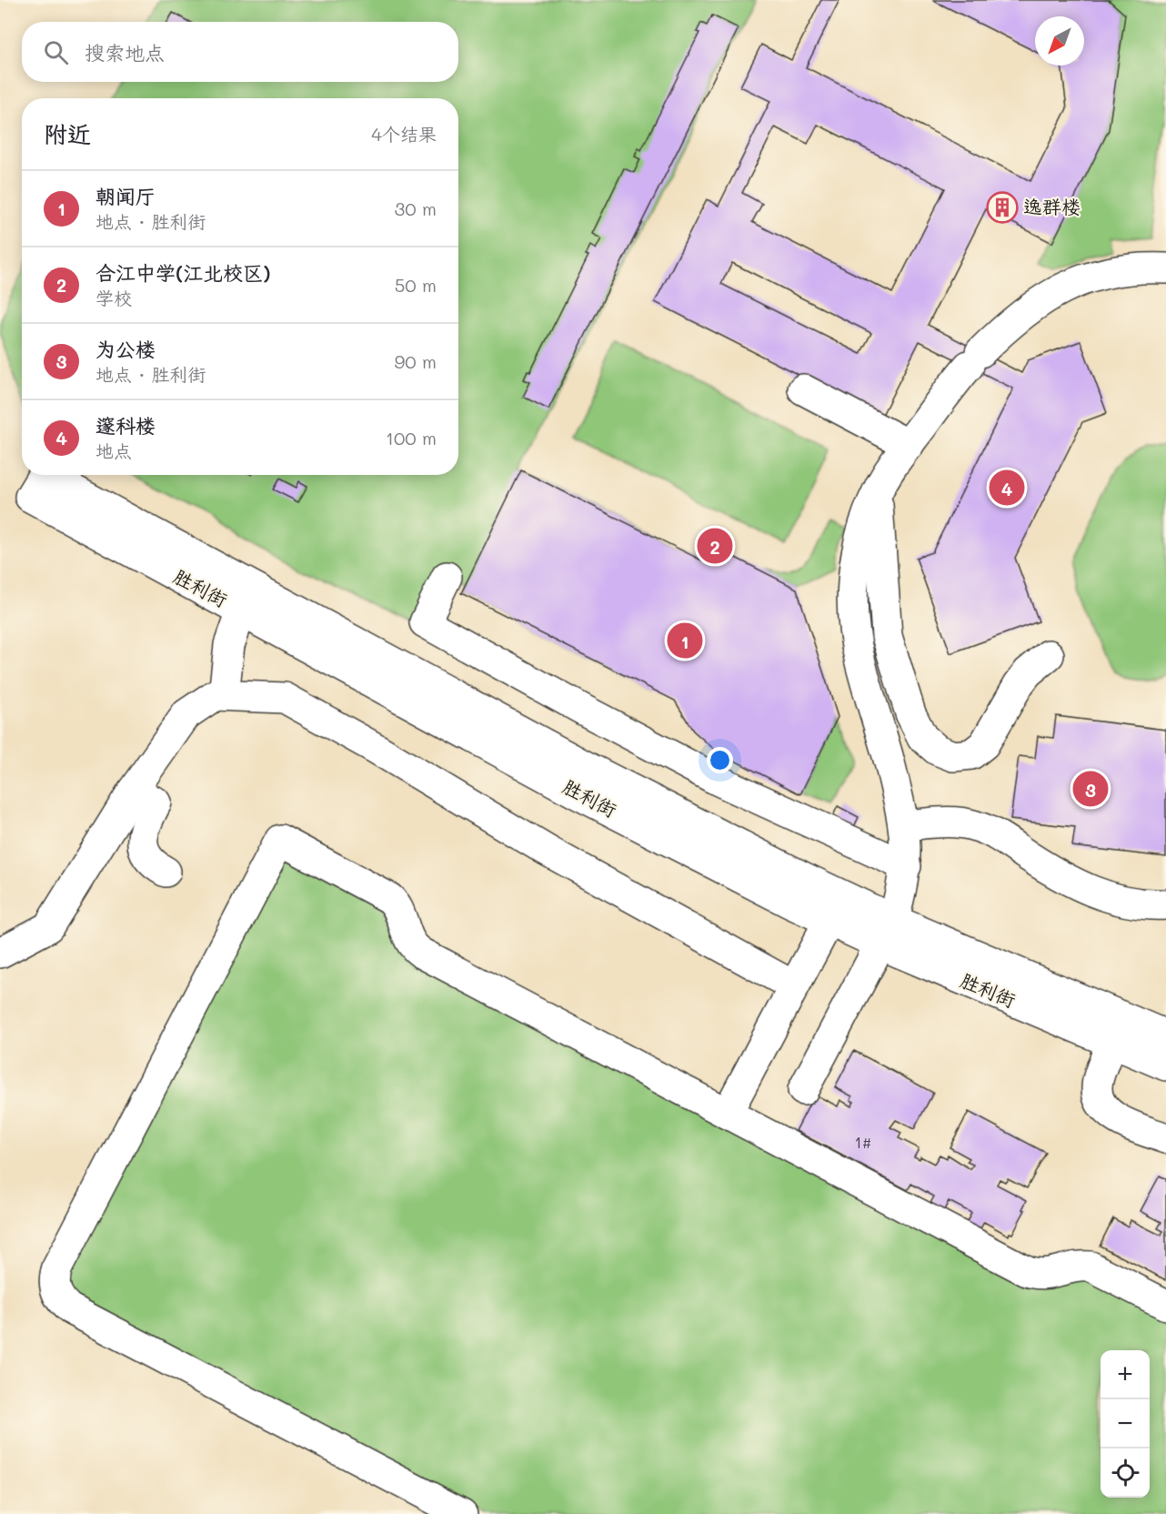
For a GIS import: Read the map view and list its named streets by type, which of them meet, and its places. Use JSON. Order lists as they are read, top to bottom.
{
  "streets": {
    "street": ["胜利街"]
  },
  "places": {
    "building": ["逸群楼"]
  },
  "house_numbers": ["1#"],
  "north": "bottom left",
  "page": {
    "search": "搜索地点",
    "heading": ["附近", "4个结果"],
    "list": [
      {
        "mark": "1",
        "name": "朝闻厅",
        "note": "地点 · 胜利街",
        "value": "30 m"
      },
      {
        "mark": "2",
        "name": "合江中学(江北校区)",
        "note": "学校",
        "value": "50 m"
      },
      {
        "mark": "3",
        "name": "为公楼",
        "note": "地点 · 胜利街",
        "value": "90 m"
      },
      {
        "mark": "4",
        "name": "邃科楼",
        "note": "地点",
        "value": "100 m"
      }
    ],
    "pins": [
      "4",
      "2",
      "1",
      "3"
    ],
    "map_buttons": ["+", "−"]
  }
}
